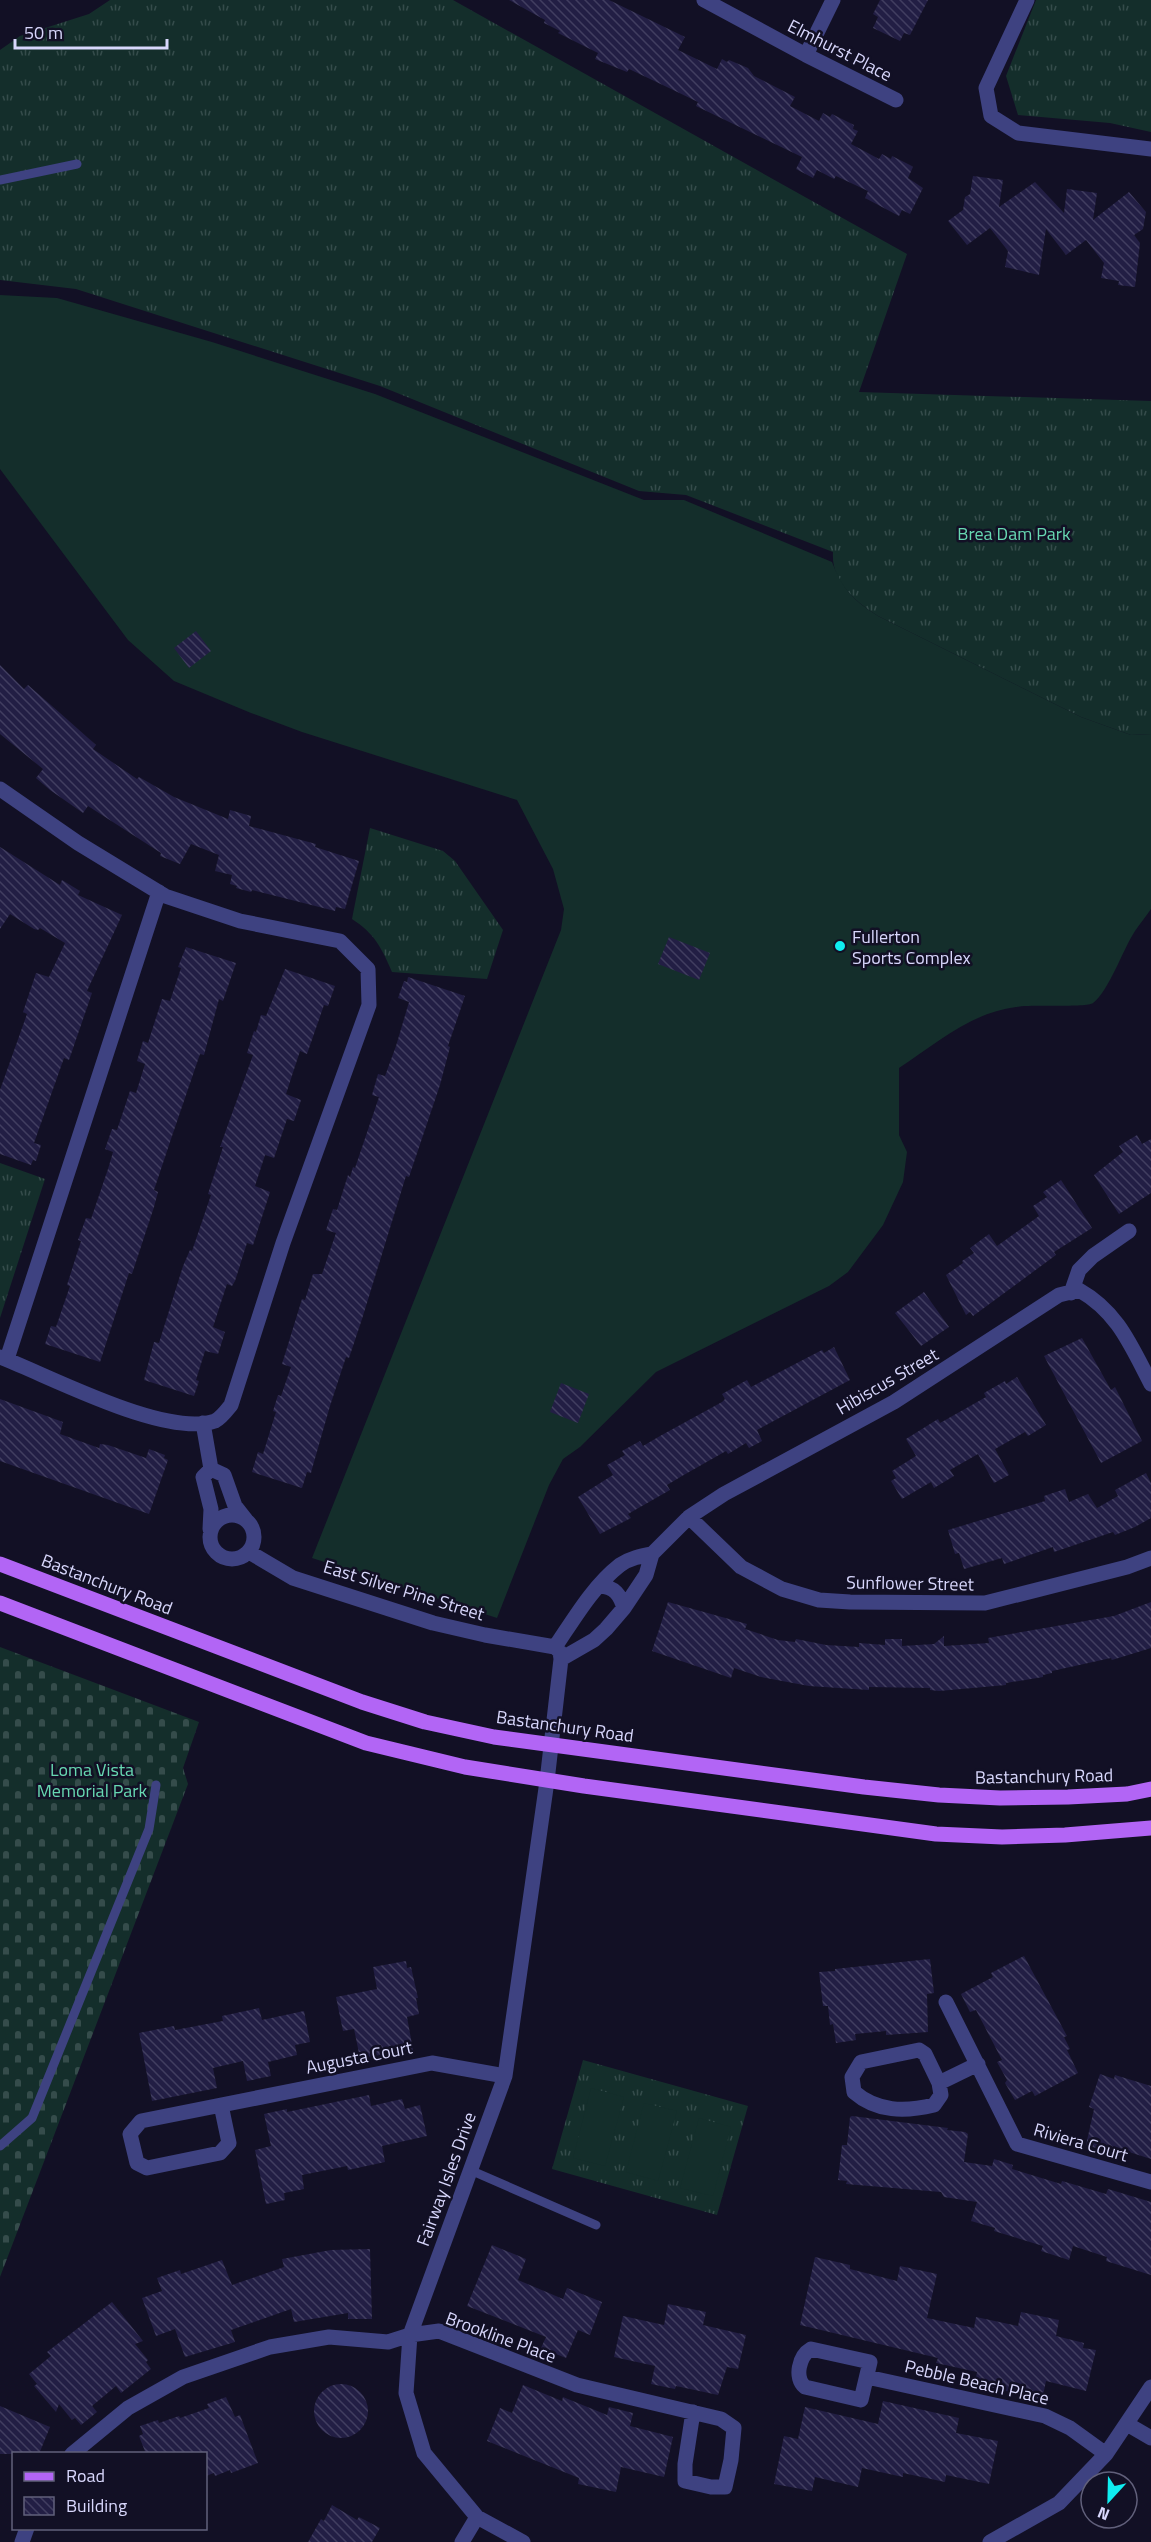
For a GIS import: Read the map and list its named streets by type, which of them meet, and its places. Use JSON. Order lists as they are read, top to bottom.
{
  "streets": {
    "main road": ["Bastanchury Road"],
    "street": [
      "Elmhurst Place",
      "Hibiscus Street",
      "Sunflower Street",
      "East Silver Pine Street",
      "Augusta Court",
      "Riviera Court",
      "Fairway Isles Drive",
      "Brookline Place",
      "Pebble Beach Place"
    ]
  },
  "crossings": [
    ["Hibiscus Street", "Sunflower Street"],
    ["Hibiscus Street", "East Silver Pine Street"],
    ["Hibiscus Street", "Fairway Isles Drive"],
    ["Bastanchury Road", "Fairway Isles Drive"],
    ["East Silver Pine Street", "Fairway Isles Drive"],
    ["Augusta Court", "Fairway Isles Drive"],
    ["Fairway Isles Drive", "Brookline Place"]
  ],
  "parks": ["Brea Dam Park", "Loma Vista Memorial Park"],
  "places": ["Fullerton Sports Complex"],
  "legend": ["Road", "Building"],
  "scale_bar": "50 m",
  "north": "bottom"
}
